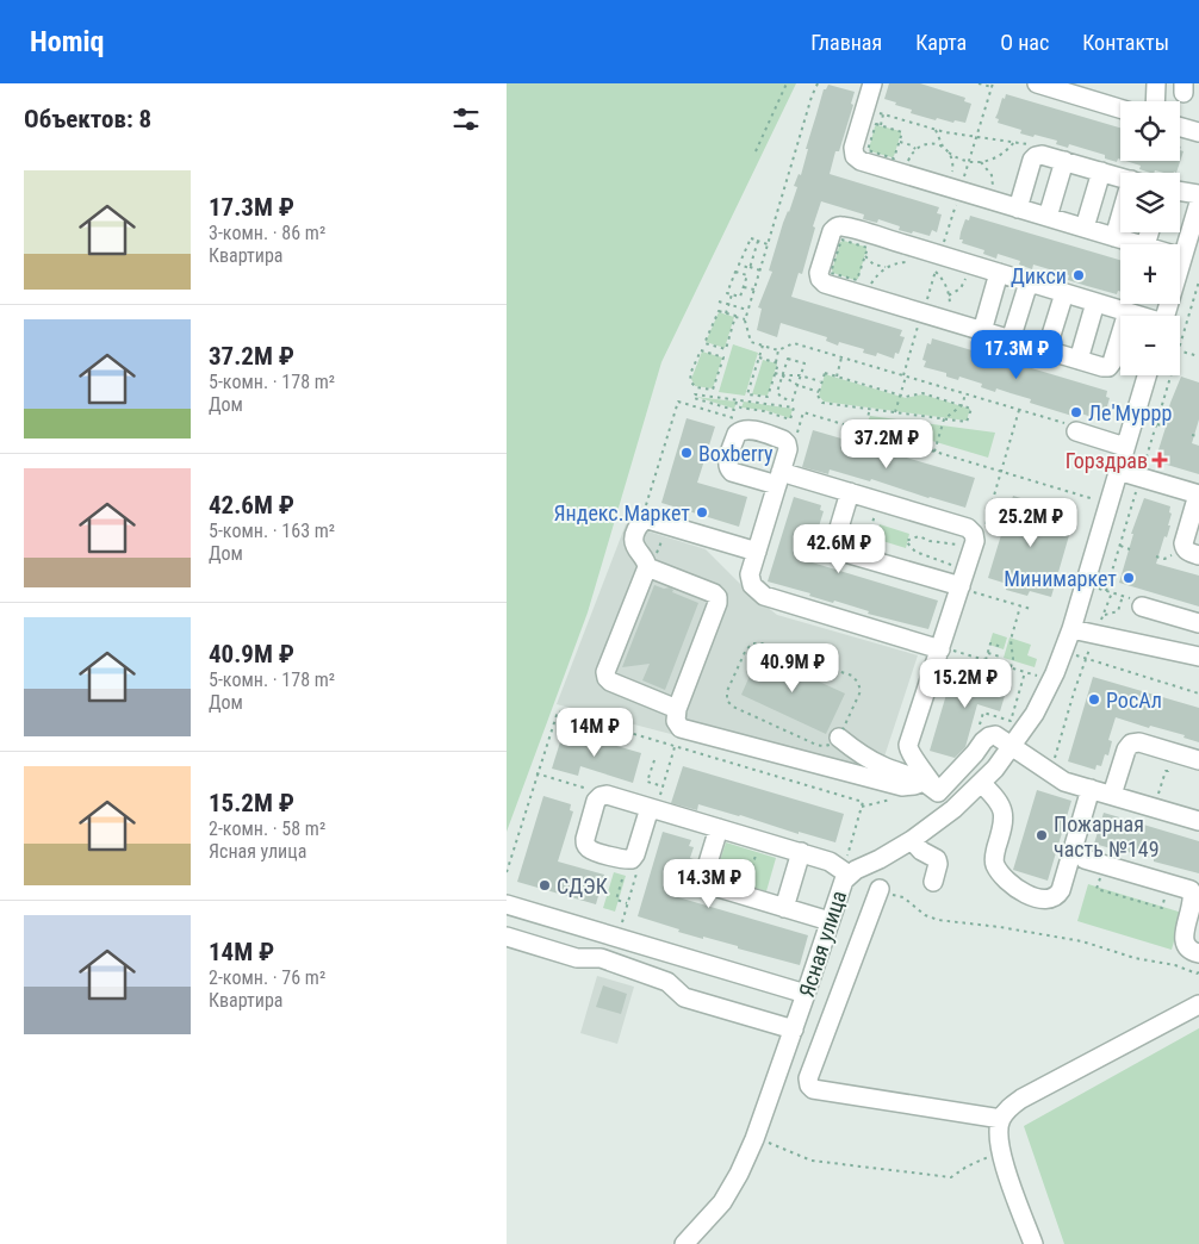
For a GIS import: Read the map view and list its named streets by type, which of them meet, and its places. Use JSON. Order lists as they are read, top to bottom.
{
  "streets": {
    "street": ["Ясная улица"]
  },
  "places": {
    "other": [
      "Дикси",
      "Ле'Муррр",
      "Boxberry",
      "Яндекс.Маркет",
      "Минимаркет",
      "РосАл",
      "Пожарная чаcть №149",
      "СДЭК"
    ],
    "health": ["Горздрав"]
  },
  "page": {
    "header": "Homiq",
    "nav": [
      "Главная",
      "Карта",
      "О нас",
      "Контакты"
    ],
    "heading": "Объектов: 8",
    "map_buttons": ["+", "−"],
    "list": [
      {
        "name": "17.3M ₽",
        "note": "3-комн. · 86 m² · Квартира"
      },
      {
        "name": "37.2M ₽",
        "note": "5-комн. · 178 m² · Дом"
      },
      {
        "name": "42.6M ₽",
        "note": "5-комн. · 163 m² · Дом"
      },
      {
        "name": "40.9M ₽",
        "note": "5-комн. · 178 m² · Дом"
      },
      {
        "name": "15.2M ₽",
        "note": "2-комн. · 58 m² · Ясная улица"
      },
      {
        "name": "14M ₽",
        "note": "2-комн. · 76 m² · Квартира"
      }
    ],
    "price": [
      "17.3M ₽",
      "37.2M ₽",
      "25.2M ₽",
      "42.6M ₽",
      "40.9M ₽",
      "15.2M ₽",
      "14M ₽",
      "14.3M ₽"
    ]
  }
}
